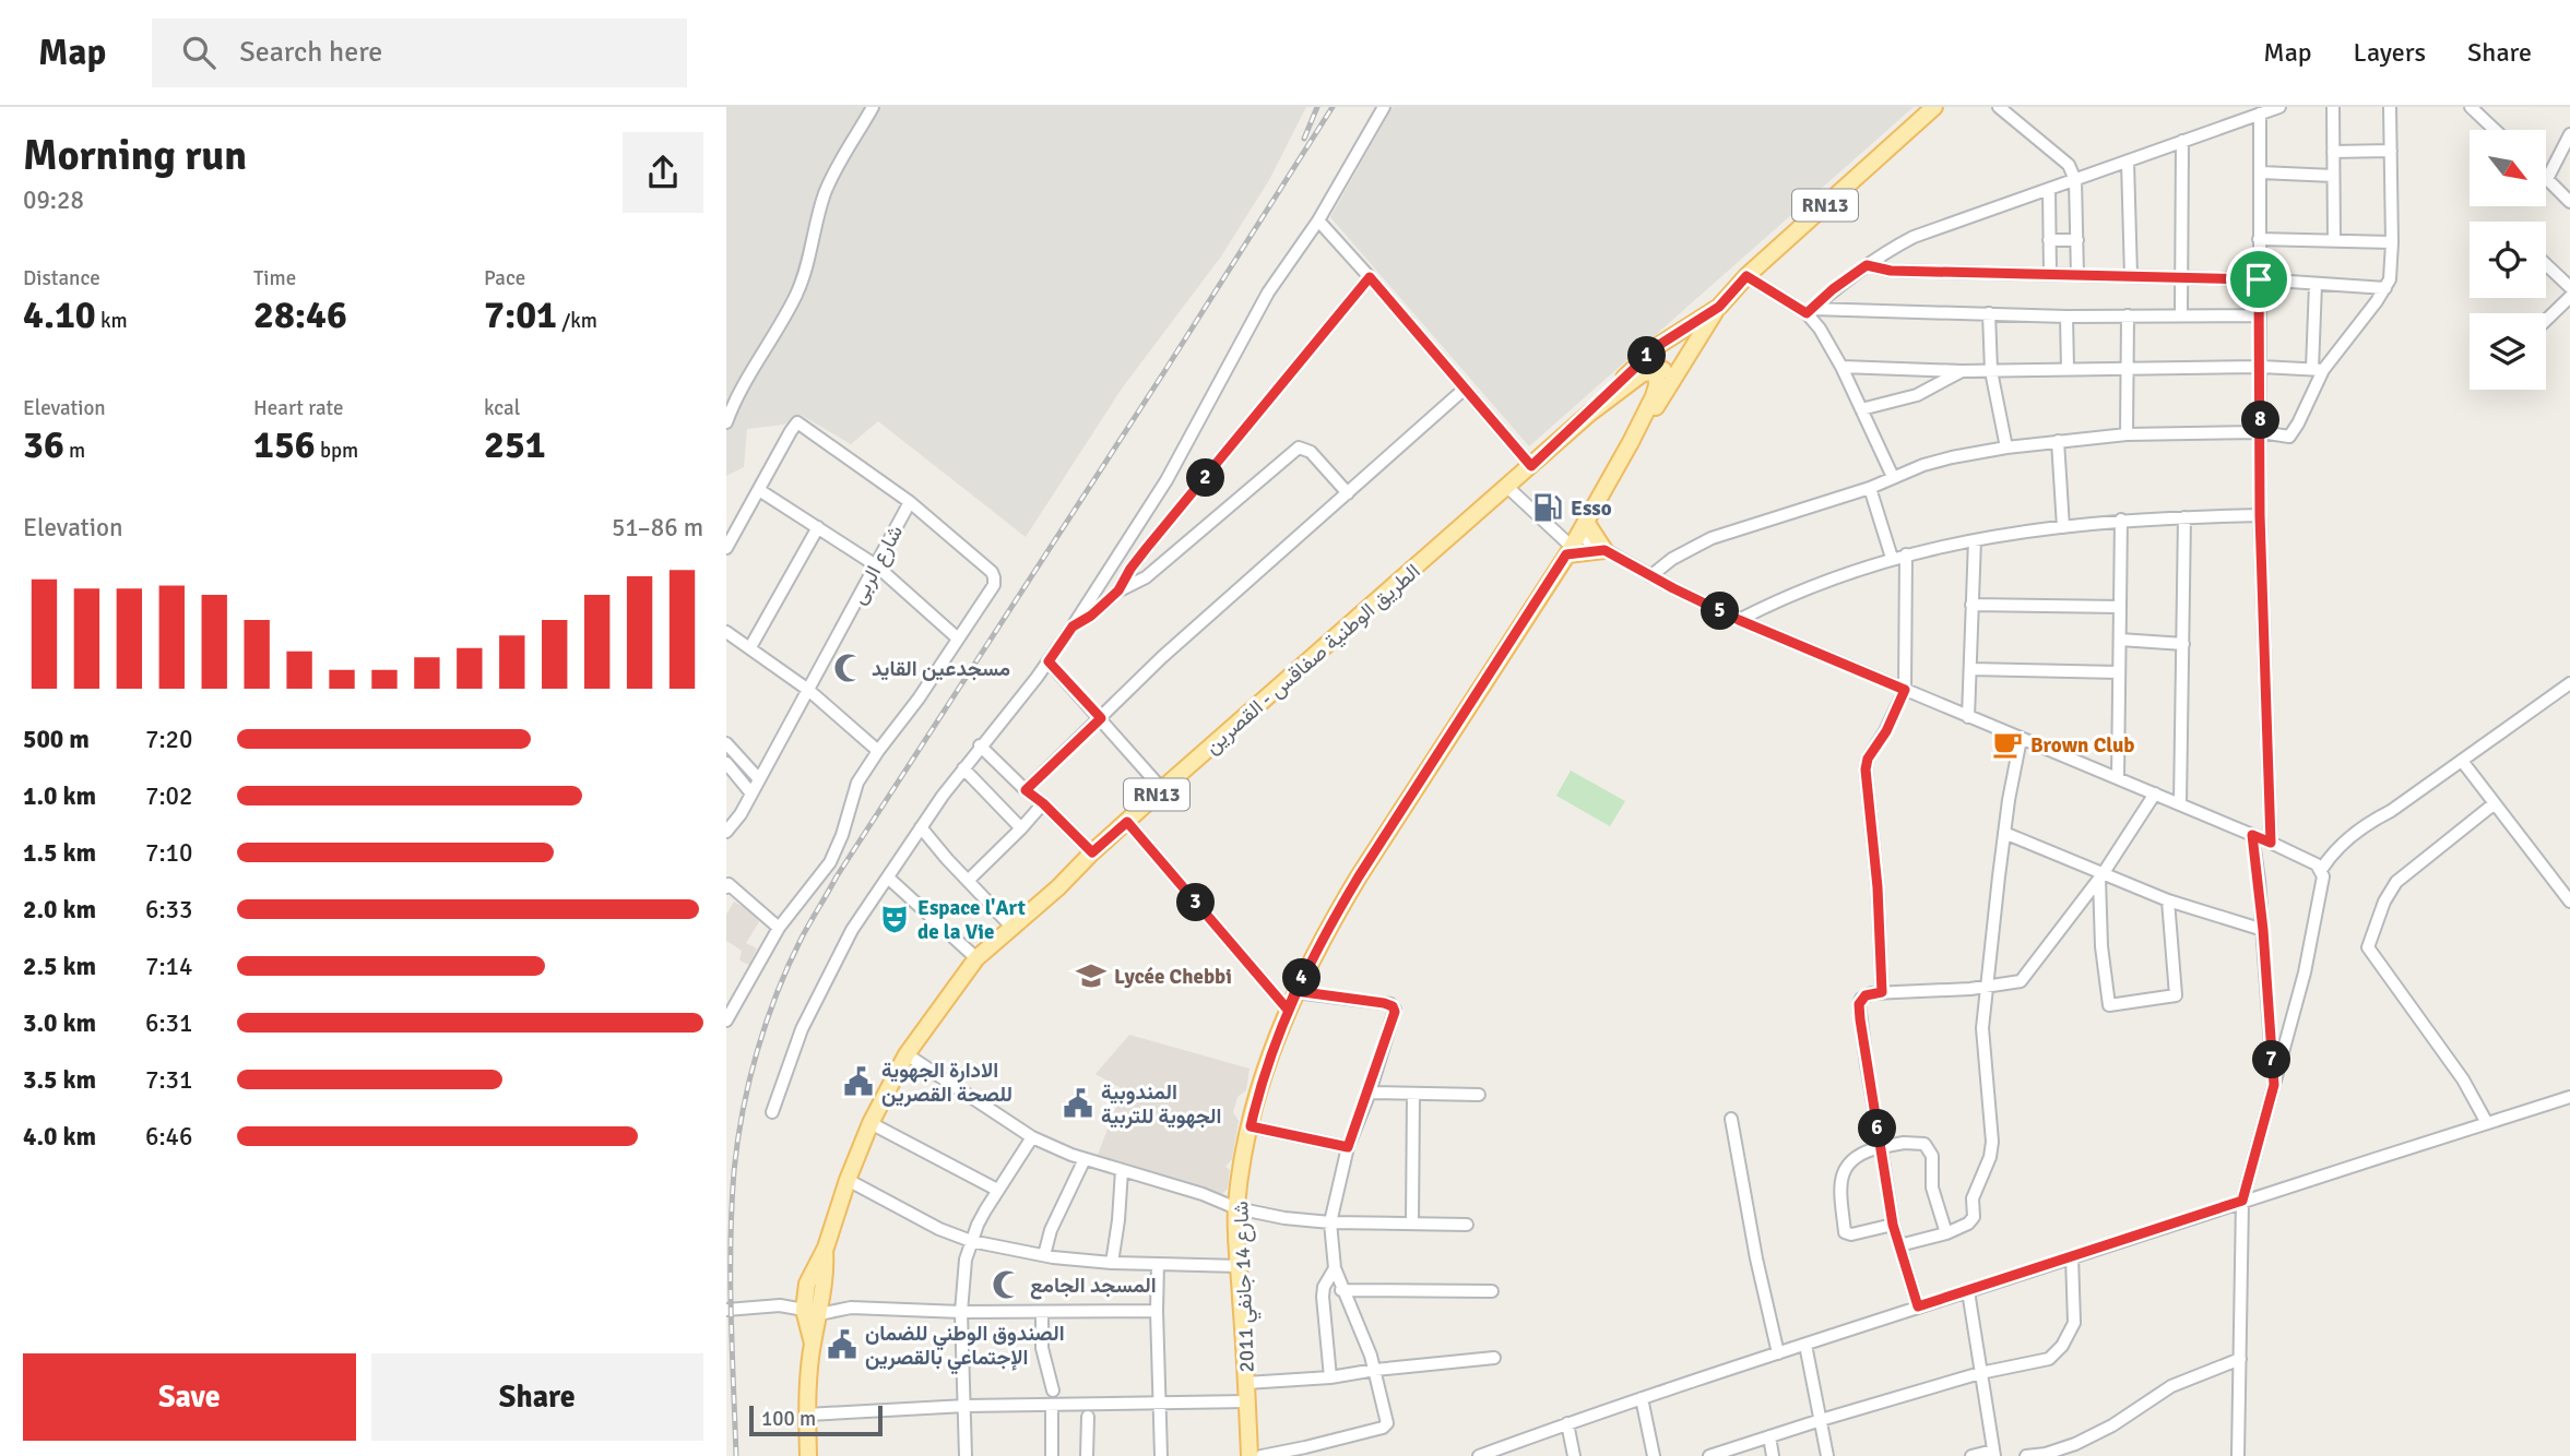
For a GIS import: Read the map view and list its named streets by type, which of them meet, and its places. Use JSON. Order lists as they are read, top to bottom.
{
  "streets": {
    "main road": ["RN13", "الطريق الوطنية صفاقس - القصرين", "شارع 14 جانفي 2011"],
    "street": ["شارع الربى"]
  },
  "crossings": [
    ["الطريق الوطنية صفاقس - القصرين", "شارع 14 جانفي 2011"]
  ],
  "places": {
    "fuel station": ["Esso"],
    "mosque": ["مسجدعين القايد", "المسجد الجامع"],
    "cafe": ["Brown Club"],
    "theatre": ["Espace l'Art de la Vie"],
    "school or university": ["Lycée Chebbi"],
    "public building": ["الادارة الجهوية للصحة القصرين", "المندوبية الجهوية للتربية", "الصندوق الوطني للضمان الإجتماعي بالقصرين"]
  },
  "scale_bar": "100 m",
  "north": "bottom right",
  "page": {
    "header": "Map",
    "search": "Search here",
    "nav": ["Map", "Layers", "Share"],
    "heading": ["Morning run", "09:28"],
    "stats": [
      ["Distance", "4.10 km"],
      ["Time", "28:46"],
      ["Pace", "7:01 /km"],
      ["Elevation", "36 m"],
      ["Heart rate", "156 bpm"],
      ["kcal", "251"]
    ],
    "pins": [
      "1",
      "8",
      "2",
      "5",
      "3",
      "4",
      "7",
      "6"
    ],
    "chart": ["Elevation", "51–86 m"],
    "list": [
      {
        "name": "500 m",
        "note": "7:20"
      },
      {
        "name": "1.0 km",
        "note": "7:02"
      },
      {
        "name": "1.5 km",
        "note": "7:10"
      },
      {
        "name": "2.0 km",
        "note": "6:33"
      },
      {
        "name": "2.5 km",
        "note": "7:14"
      },
      {
        "name": "3.0 km",
        "note": "6:31"
      },
      {
        "name": "3.5 km",
        "note": "7:31"
      },
      {
        "name": "4.0 km",
        "note": "6:46"
      }
    ],
    "buttons": ["Save", "Share"],
    "scale": "100 m"
  }
}
